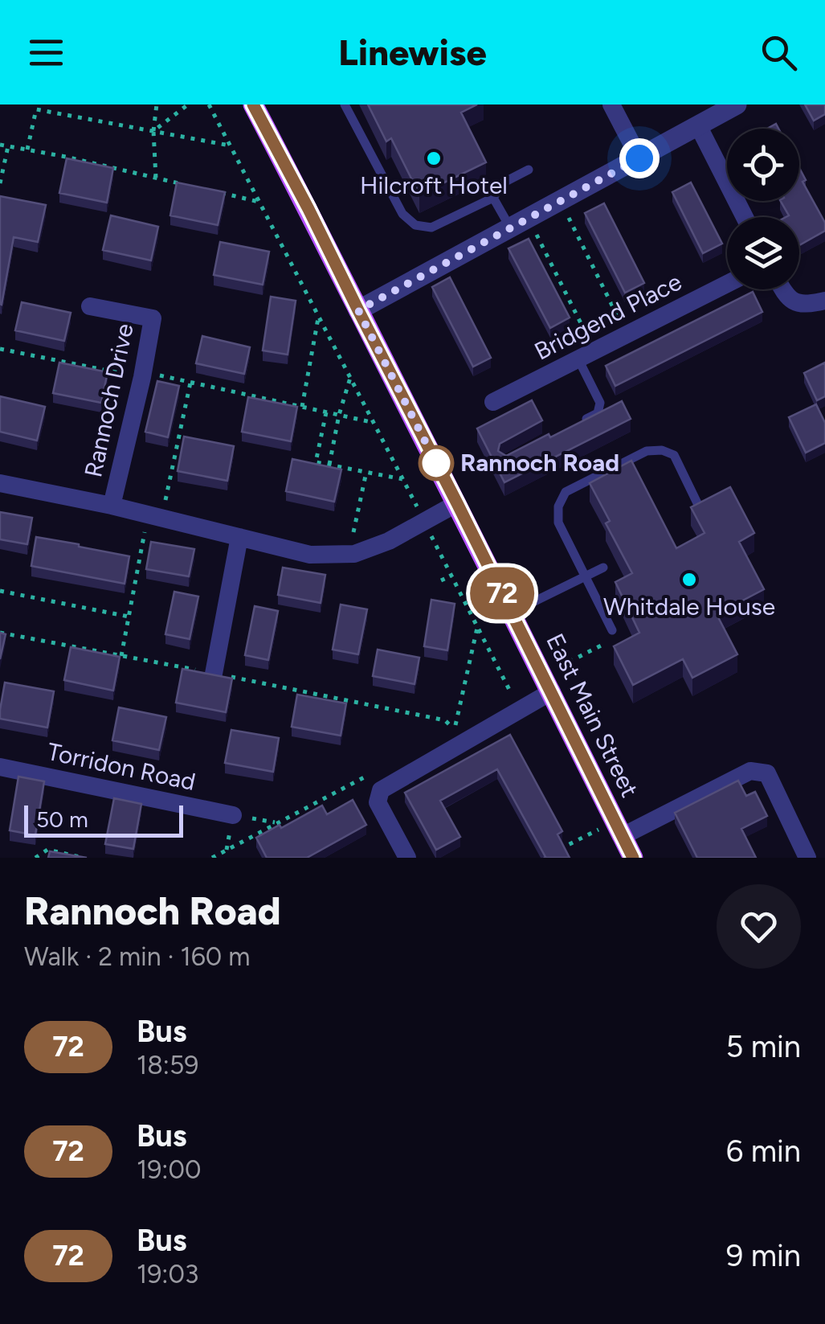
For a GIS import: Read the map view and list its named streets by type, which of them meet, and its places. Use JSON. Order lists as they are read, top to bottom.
{
  "streets": {
    "main road": ["East Main Street"],
    "street": ["Bridgend Place", "Rannoch Drive", "Torridon Road"]
  },
  "places": ["Hilcroft Hotel", "Rannoch Road", "Whitdale House"],
  "lines": ["bus line 72"],
  "scale_bar": "50 m",
  "page": {
    "header": "Linewise",
    "on_map": "72",
    "scale": "50 m",
    "heading": ["Rannoch Road", "Walk · 2 min · 160 m"],
    "list": [
      {
        "mark": "72",
        "name": "Bus",
        "note": "18:59",
        "value": "5 min"
      },
      {
        "mark": "72",
        "name": "Bus",
        "note": "19:00",
        "value": "6 min"
      },
      {
        "mark": "72",
        "name": "Bus",
        "note": "19:03",
        "value": "9 min"
      }
    ]
  }
}
